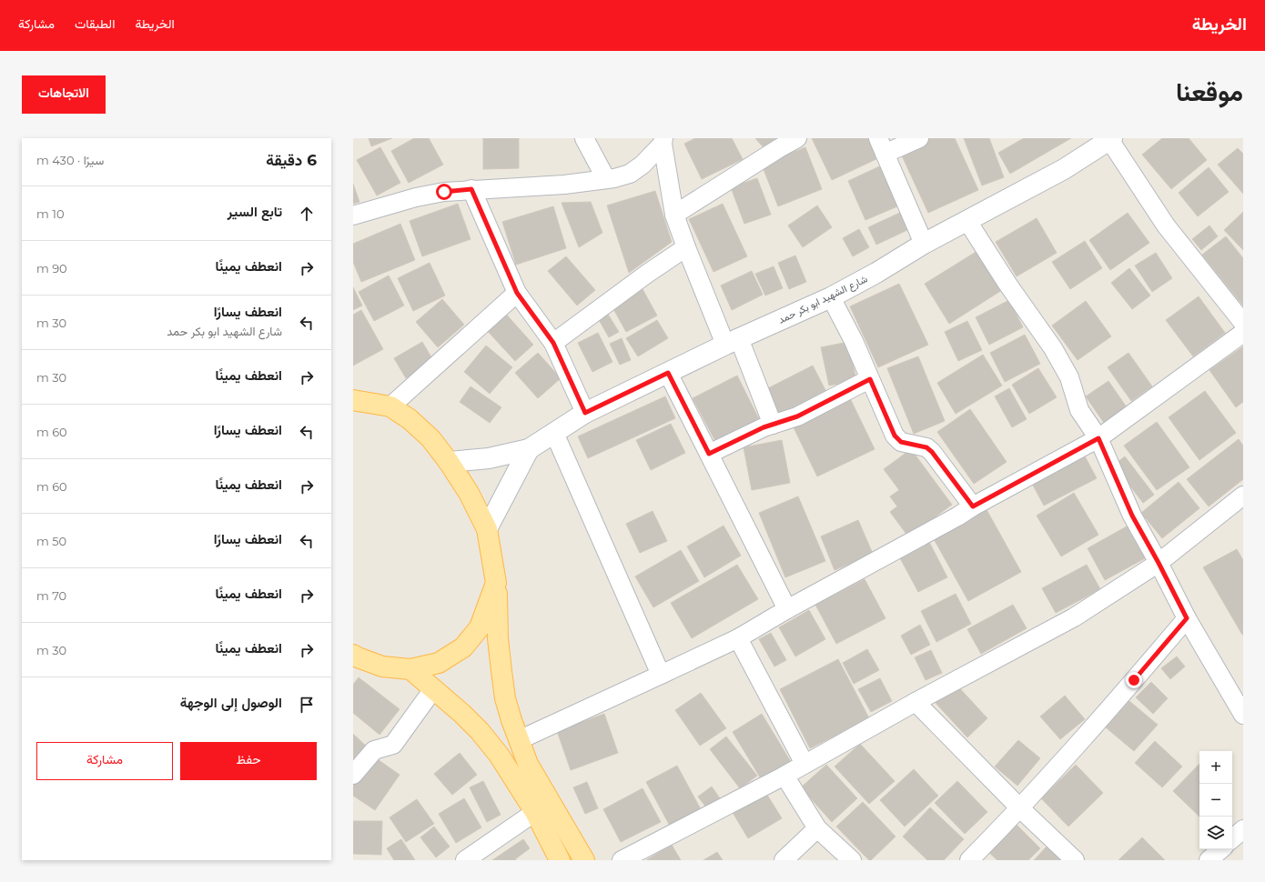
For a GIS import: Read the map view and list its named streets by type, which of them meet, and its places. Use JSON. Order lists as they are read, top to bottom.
{
  "streets": {
    "street": ["شارع الشهيد ابو بكر حمد"]
  },
  "page": {
    "header": "الخريطة",
    "nav": ["الخريطة", "الطبقات", "مشاركة"],
    "title": "موقعنا",
    "buttons": [
      "الاتجاهات",
      ["حفظ", "مشاركة"]
    ],
    "heading": ["6 دقيقة", "سيرًا · 430 m"],
    "list": [
      ["تابع السير", "10 m"],
      ["انعطف يمينًا", "90 m"],
      ["انعطف يسارًا", "شارع الشهيد ابو بكر حمد", "30 m"],
      ["انعطف يمينًا", "30 m"],
      ["انعطف يسارًا", "60 m"],
      ["انعطف يمينًا", "60 m"],
      ["انعطف يسارًا", "50 m"],
      ["انعطف يمينًا", "70 m"],
      ["انعطف يمينًا", "30 m"],
      "الوصول إلى الوجهة"
    ],
    "map_buttons": ["+", "−"]
  }
}
